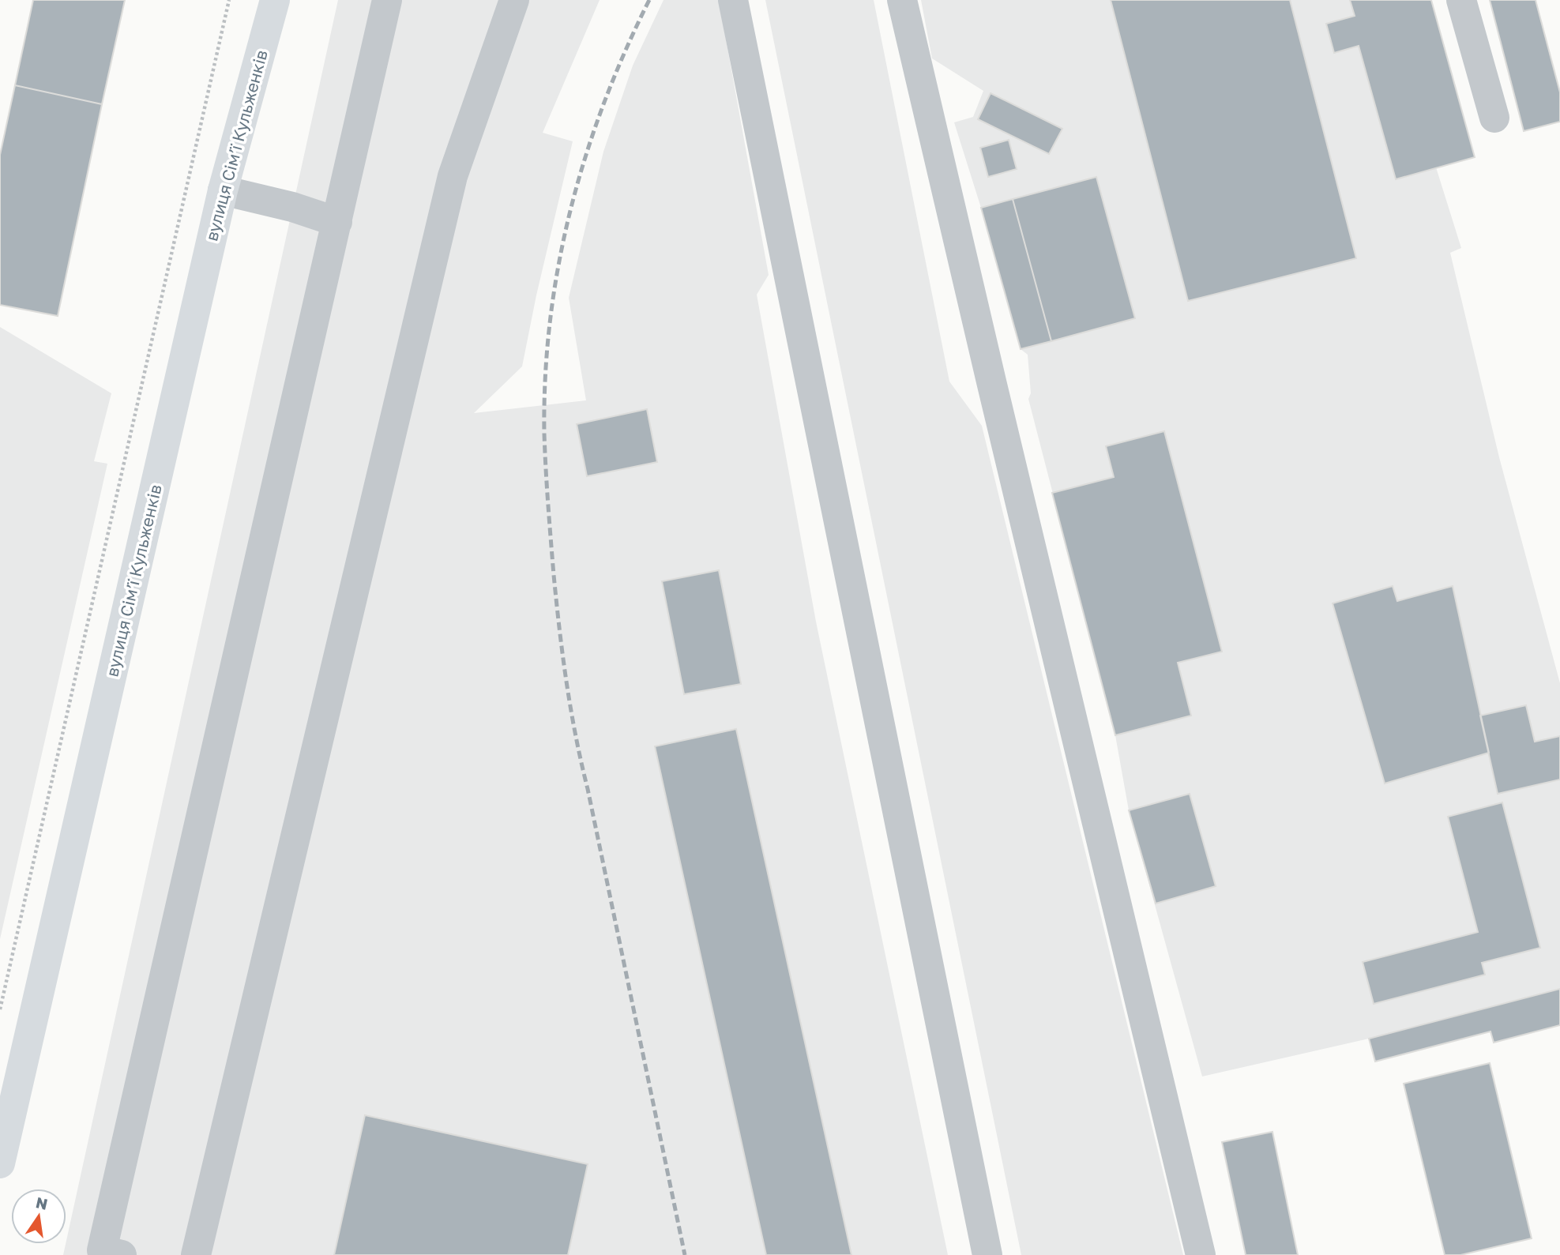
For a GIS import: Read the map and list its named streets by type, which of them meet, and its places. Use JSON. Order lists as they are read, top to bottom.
{
  "streets": {
    "main road": ["вулиця Сімʼї Кульженків"]
  },
  "north": "top"
}
